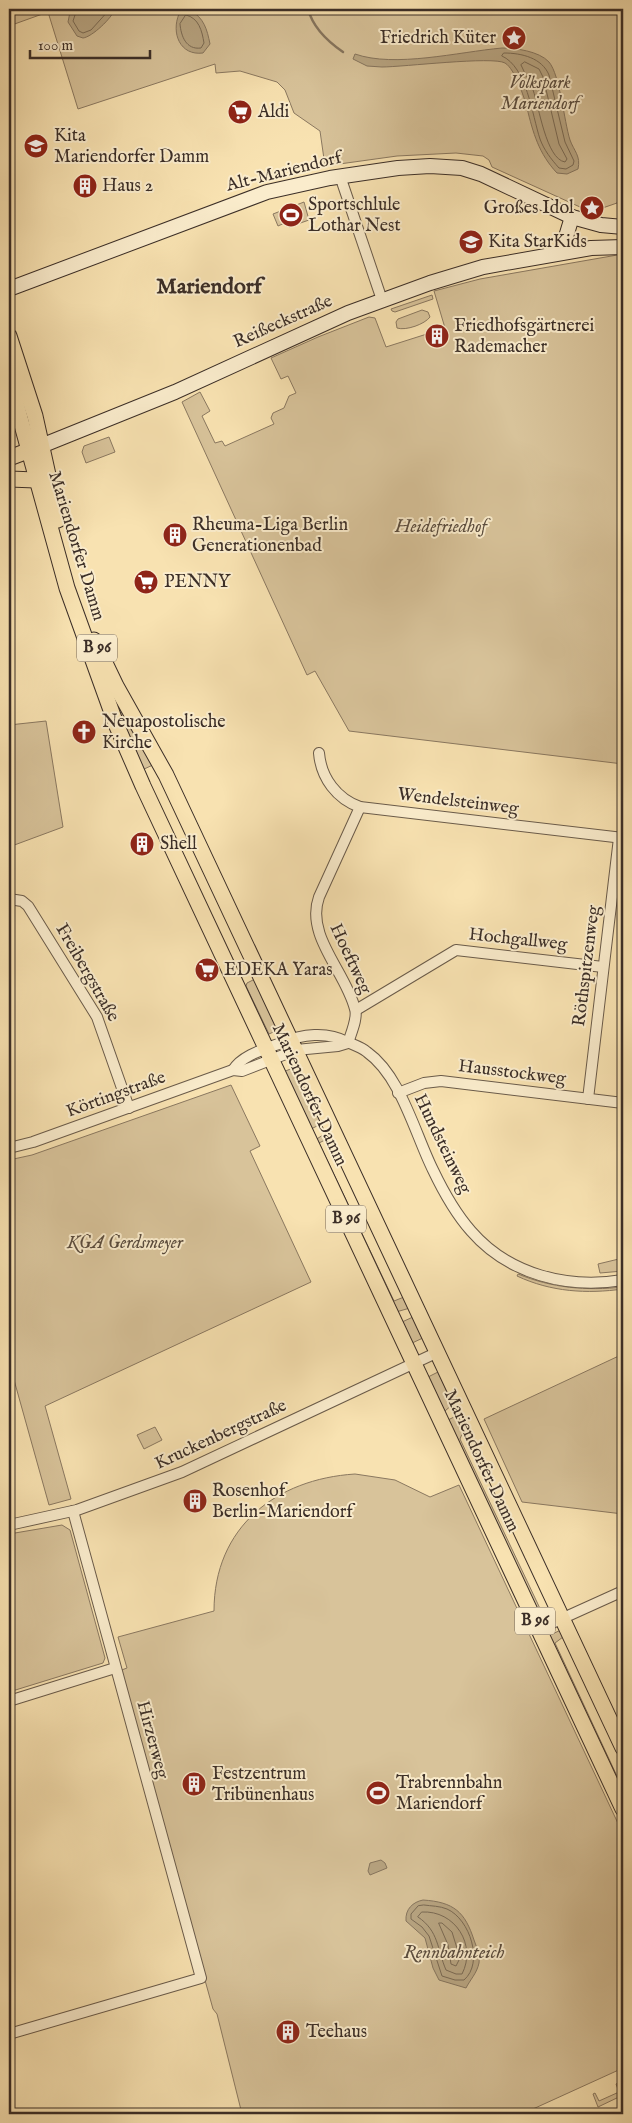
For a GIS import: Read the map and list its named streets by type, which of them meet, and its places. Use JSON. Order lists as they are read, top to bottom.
{
  "streets": {
    "main road": [
      "Alt-Mariendorf",
      "Reißeckstraße",
      "Mariendorfer Damm",
      "B 96"
    ],
    "street": [
      "Wendelsteinweg",
      "Hochgallweg",
      "Hoeftweg",
      "Röthspitzenweg",
      "Freibergstraße",
      "Hausstockweg",
      "Körtingstraße",
      "Hundsteinweg",
      "Kruckenbergstraße",
      "Hirzerweg"
    ]
  },
  "crossings": [
    ["Reißeckstraße", "Mariendorfer Damm"],
    ["Mariendorfer Damm", "Körtingstraße"],
    ["Mariendorfer Damm", "Kruckenbergstraße"],
    ["Wendelsteinweg", "Hoeftweg"],
    ["Wendelsteinweg", "Röthspitzenweg"],
    ["Hochgallweg", "Hoeftweg"],
    ["Hochgallweg", "Röthspitzenweg"],
    ["Hoeftweg", "Hundsteinweg"],
    ["Röthspitzenweg", "Hausstockweg"],
    ["Freibergstraße", "Körtingstraße"],
    ["Hausstockweg", "Hundsteinweg"],
    ["Kruckenbergstraße", "Hirzerweg"]
  ],
  "districts": ["Mariendorf"],
  "water": ["Rennbahnteich"],
  "parks": ["Volkspark Mariendorf", "Heidefriedhof", "KGA Gerdsmeyer"],
  "places": {
    "place": ["Friedrich Küter", "Großes Idol"],
    "supermarket": ["Aldi", "PENNY", "EDEKA Yaras"],
    "school or university": ["Kita Mariendorfer Damm", "Kita StarKids"],
    "building": [
      "Haus 2",
      "Friedhofsgärtnerei Rademacher",
      "Rheuma-Liga Berlin Generationenbad",
      "Shell",
      "Rosenhof Berlin-Mariendorf",
      "Festzentrum Tribünenhaus",
      "Teehaus"
    ],
    "sports": ["Sportschlule Lothar Nest", "Trabrennbahn Mariendorf"],
    "church": ["Neuapostolische Kirche"]
  },
  "scale_bar": "100 m"
}
